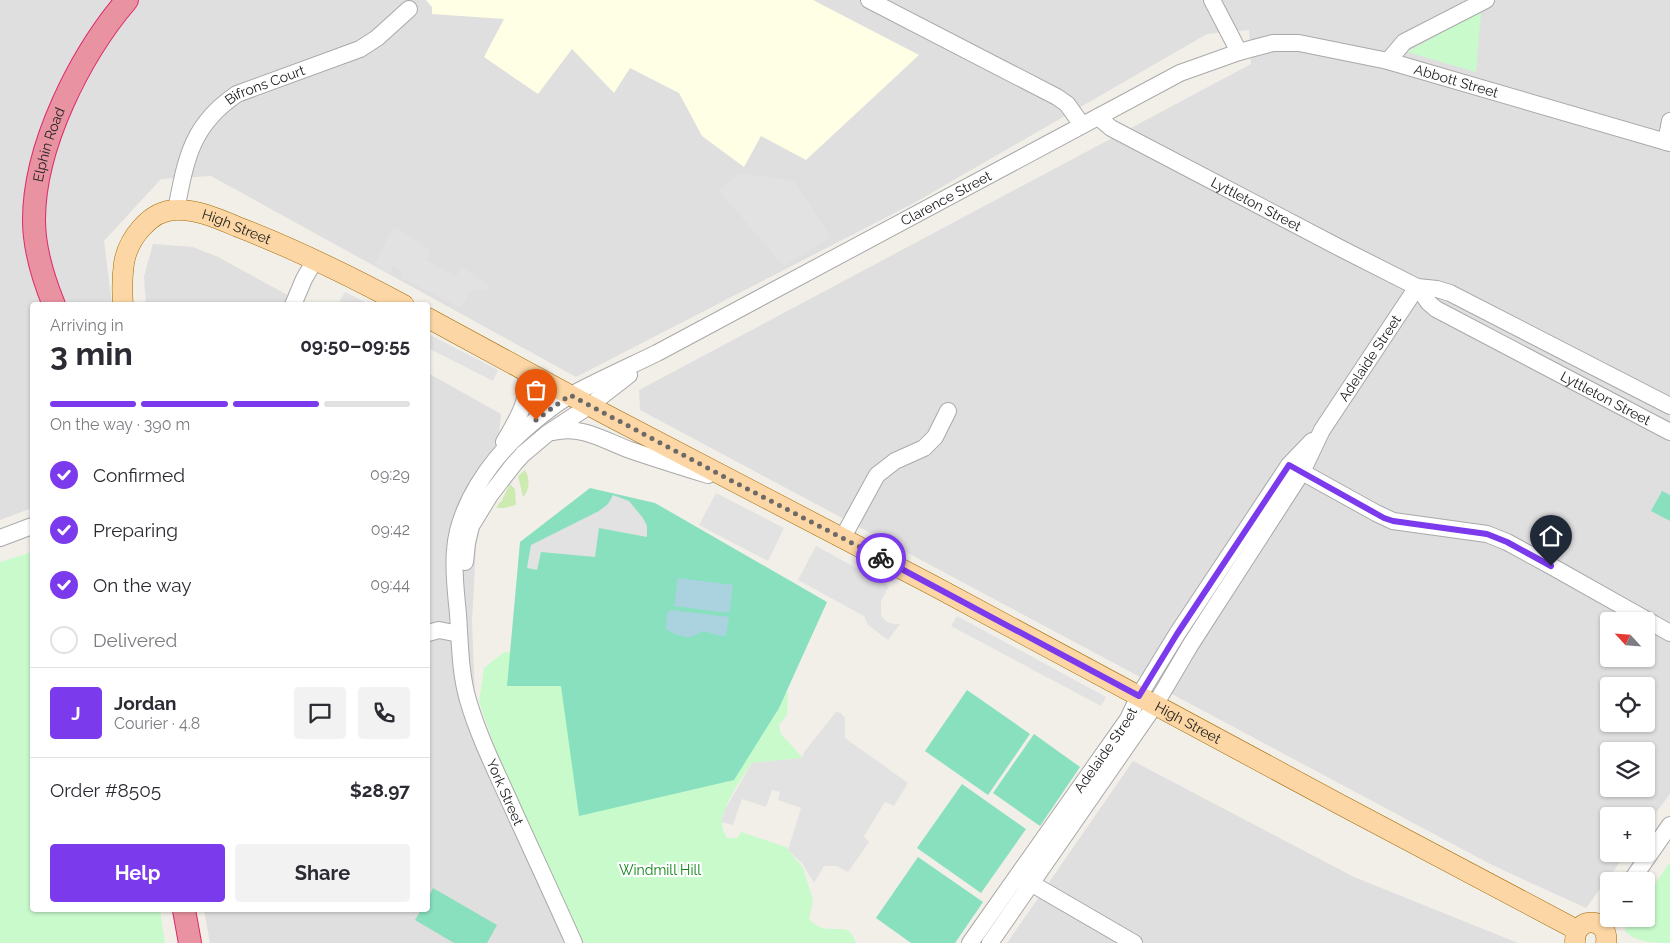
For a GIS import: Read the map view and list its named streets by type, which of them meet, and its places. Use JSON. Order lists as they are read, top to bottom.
{
  "streets": {
    "highway": ["Elphin Road"],
    "main road": ["High Street"],
    "street": [
      "Abbott Street",
      "Bifrons Court",
      "Clarence Street",
      "Lyttleton Street",
      "Adelaide Street",
      "York Street"
    ]
  },
  "crossings": [
    ["Abbott Street", "Clarence Street"],
    ["Bifrons Court", "High Street"],
    ["Clarence Street", "Lyttleton Street"],
    ["Clarence Street", "High Street"],
    ["Clarence Street", "York Street"],
    ["Lyttleton Street", "Adelaide Street"],
    ["High Street", "Adelaide Street"],
    ["High Street", "York Street"]
  ],
  "parks": ["Windmill Hill"],
  "north": "top left",
  "page": {
    "heading": ["3 min", "Arriving in", "09:50–09:55"],
    "panel": [
      "Jordan",
      "Courier · 4.8",
      "Order #8505",
      "$28.97"
    ],
    "bar": "On the way · 390 m",
    "list": [
      ["Confirmed", "09:29"],
      ["Preparing", "09:42"],
      ["On the way", "09:44"],
      "Delivered"
    ],
    "map_buttons": ["+", "−"],
    "round": "J",
    "buttons": ["Help", "Share"]
  }
}
